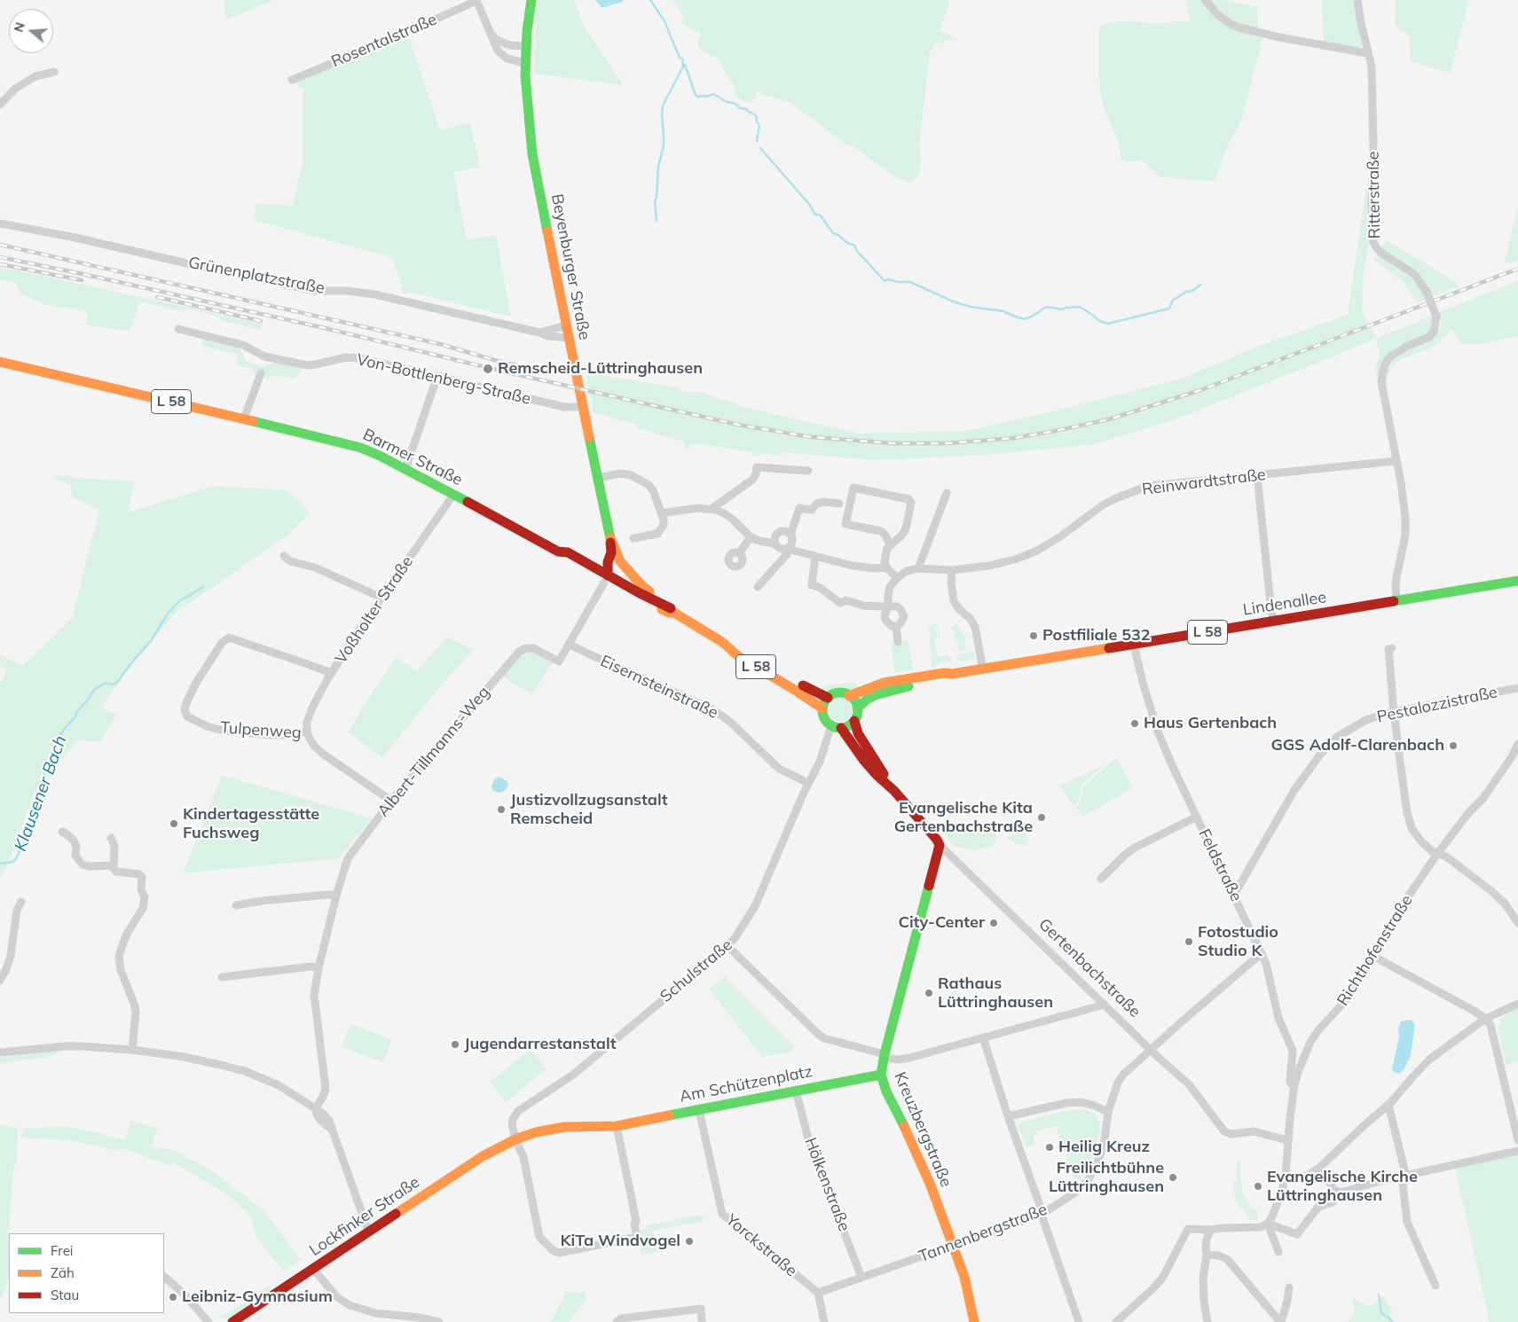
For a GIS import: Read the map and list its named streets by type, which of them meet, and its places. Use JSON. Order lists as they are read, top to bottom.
{
  "streets": {
    "main road": [
      "Beyenburger Straße",
      "L 58",
      "Barmer Straße",
      "Lindenallee",
      "Gertenbachstraße",
      "Am Schützenplatz",
      "Kreuzbergstraße",
      "Lockfinker Straße"
    ],
    "street": [
      "Rosentalstraße",
      "Ritterstraße",
      "Grünenplatzstraße",
      "Von-Bottlenberg-Straße",
      "Reinwardtstraße",
      "Voßholter Straße",
      "Eisernsteinstraße",
      "Pestalozzistraße",
      "Tulpenweg",
      "Albert-Tillmanns-Weg",
      "Feldstraße",
      "Richthofenstraße",
      "Schulstraße",
      "Hölkenstraße",
      "Tannenbergstraße",
      "Yorckstraße"
    ]
  },
  "crossings": [
    ["Ritterstraße", "Reinwardtstraße"],
    ["Ritterstraße", "Lindenallee"],
    ["Beyenburger Straße", "Grünenplatzstraße"],
    ["Beyenburger Straße", "Von-Bottlenberg-Straße"],
    ["Barmer Straße", "Lindenallee"],
    ["Barmer Straße", "Voßholter Straße"],
    ["Barmer Straße", "Gertenbachstraße"],
    ["Barmer Straße", "Schulstraße"],
    ["Lindenallee", "Feldstraße"],
    ["Lindenallee", "Gertenbachstraße"],
    ["Lindenallee", "Schulstraße"],
    ["Voßholter Straße", "Tulpenweg"],
    ["Eisernsteinstraße", "Albert-Tillmanns-Weg"],
    ["Eisernsteinstraße", "Schulstraße"],
    ["Pestalozzistraße", "Feldstraße"],
    ["Tulpenweg", "Albert-Tillmanns-Weg"],
    ["Feldstraße", "Richthofenstraße"],
    ["Feldstraße", "Tannenbergstraße"],
    ["Richthofenstraße", "Gertenbachstraße"],
    ["Gertenbachstraße", "Schulstraße"],
    ["Gertenbachstraße", "Kreuzbergstraße"],
    ["Gertenbachstraße", "Tannenbergstraße"],
    ["Schulstraße", "Am Schützenplatz"],
    ["Schulstraße", "Lockfinker Straße"],
    ["Am Schützenplatz", "Kreuzbergstraße"],
    ["Am Schützenplatz", "Hölkenstraße"],
    ["Am Schützenplatz", "Lockfinker Straße"],
    ["Am Schützenplatz", "Yorckstraße"],
    ["Kreuzbergstraße", "Tannenbergstraße"],
    ["Hölkenstraße", "Tannenbergstraße"],
    ["Tannenbergstraße", "Yorckstraße"]
  ],
  "water": ["Klausener Bach"],
  "places": [
    "Remscheid-Lüttringhausen",
    "Postfiliale 532",
    "Haus Gertenbach",
    "GGS Adolf-Clarenbach",
    "Justizvollzugsanstalt Remscheid",
    "Evangelische Kita Gertenbachstraße",
    "Kindertagesstätte Fuchsweg",
    "City-Center",
    "Fotostudio Studio K",
    "Rathaus Lüttringhausen",
    "Jugendarrestanstalt",
    "Heilig Kreuz",
    "Freilichtbühne Lüttringhausen",
    "Evangelische Kirche Lüttringhausen",
    "KiTa Windvogel",
    "Leibniz-Gymnasium"
  ],
  "legend": ["Frei", "Zäh", "Stau"],
  "north": "left"
}
